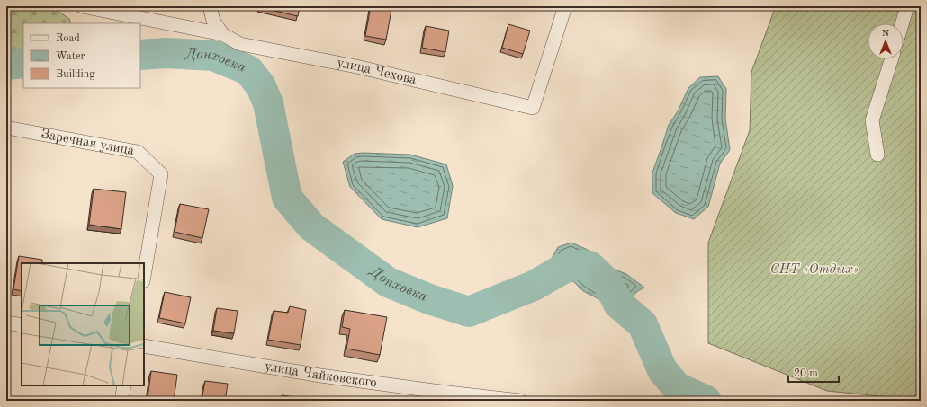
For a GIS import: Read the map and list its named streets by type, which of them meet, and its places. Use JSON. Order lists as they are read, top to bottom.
{
  "streets": {
    "street": ["улица Чехова", "Заречная улица", "улица Чайковского"]
  },
  "water": ["Донховка"],
  "parks": ["СНТ «Отдых»"],
  "legend": ["Road", "Water", "Building"],
  "scale_bar": "20 m",
  "north": "top"
}
